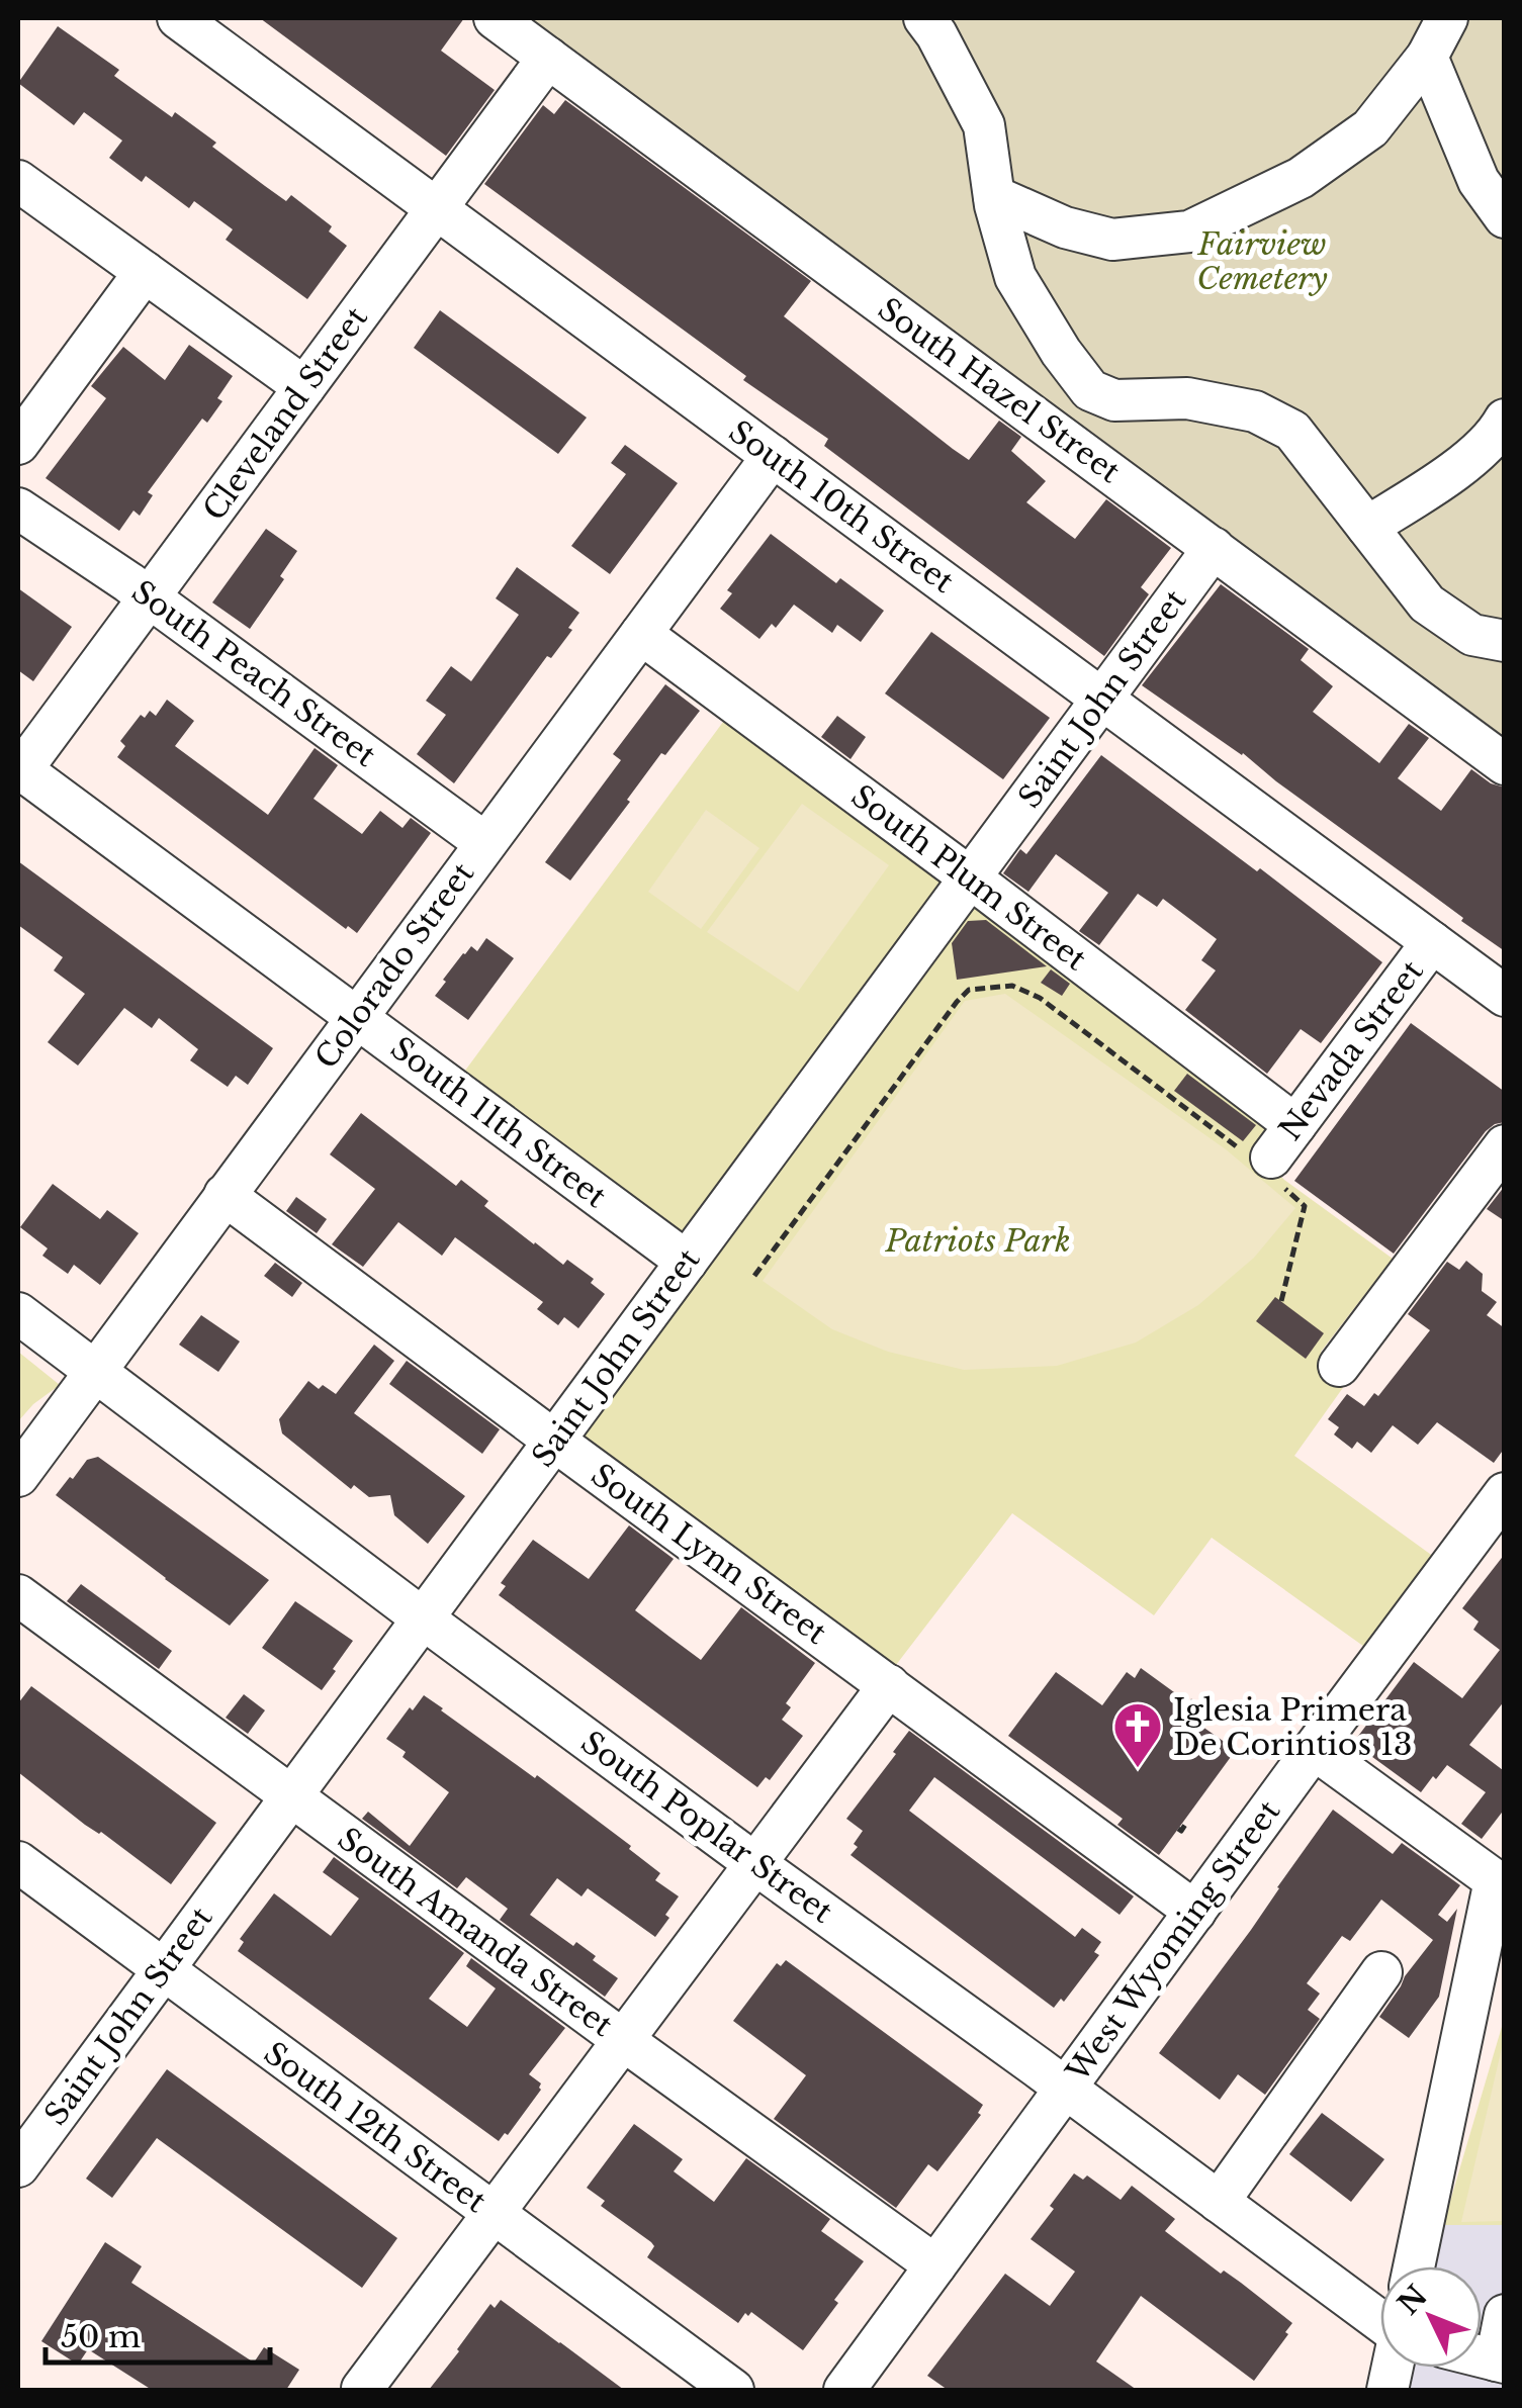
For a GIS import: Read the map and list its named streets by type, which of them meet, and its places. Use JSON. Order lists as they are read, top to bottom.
{
  "streets": {
    "street": [
      "South Hazel Street",
      "Cleveland Street",
      "South 10th Street",
      "South Peach Street",
      "Saint John Street",
      "South Plum Street",
      "Colorado Street",
      "Nevada Street",
      "South 11th Street",
      "South Lynn Street",
      "South Poplar Street",
      "South Amanda Street",
      "West Wyoming Street",
      "South 12th Street"
    ]
  },
  "crossings": [
    ["South Hazel Street", "Cleveland Street"],
    ["South Hazel Street", "Saint John Street"],
    ["Cleveland Street", "South 10th Street"],
    ["Cleveland Street", "South Peach Street"],
    ["Cleveland Street", "South 11th Street"],
    ["South 10th Street", "Saint John Street"],
    ["South 10th Street", "Colorado Street"],
    ["South 10th Street", "Nevada Street"],
    ["South Peach Street", "Colorado Street"],
    ["Saint John Street", "South Plum Street"],
    ["Saint John Street", "South 11th Street"],
    ["Saint John Street", "South Lynn Street"],
    ["Saint John Street", "South Poplar Street"],
    ["Saint John Street", "South Amanda Street"],
    ["Saint John Street", "South 12th Street"],
    ["South Plum Street", "Colorado Street"],
    ["South Plum Street", "Nevada Street"],
    ["Colorado Street", "South 11th Street"],
    ["Colorado Street", "South Lynn Street"],
    ["Colorado Street", "South Poplar Street"],
    ["South Lynn Street", "West Wyoming Street"],
    ["South Poplar Street", "West Wyoming Street"],
    ["South Amanda Street", "West Wyoming Street"]
  ],
  "parks": ["Fairview Cemetery", "Patriots Park"],
  "places": {
    "church": ["Iglesia Primera De Corintios 13"]
  },
  "scale_bar": "50 m",
  "north": "top left"
}
